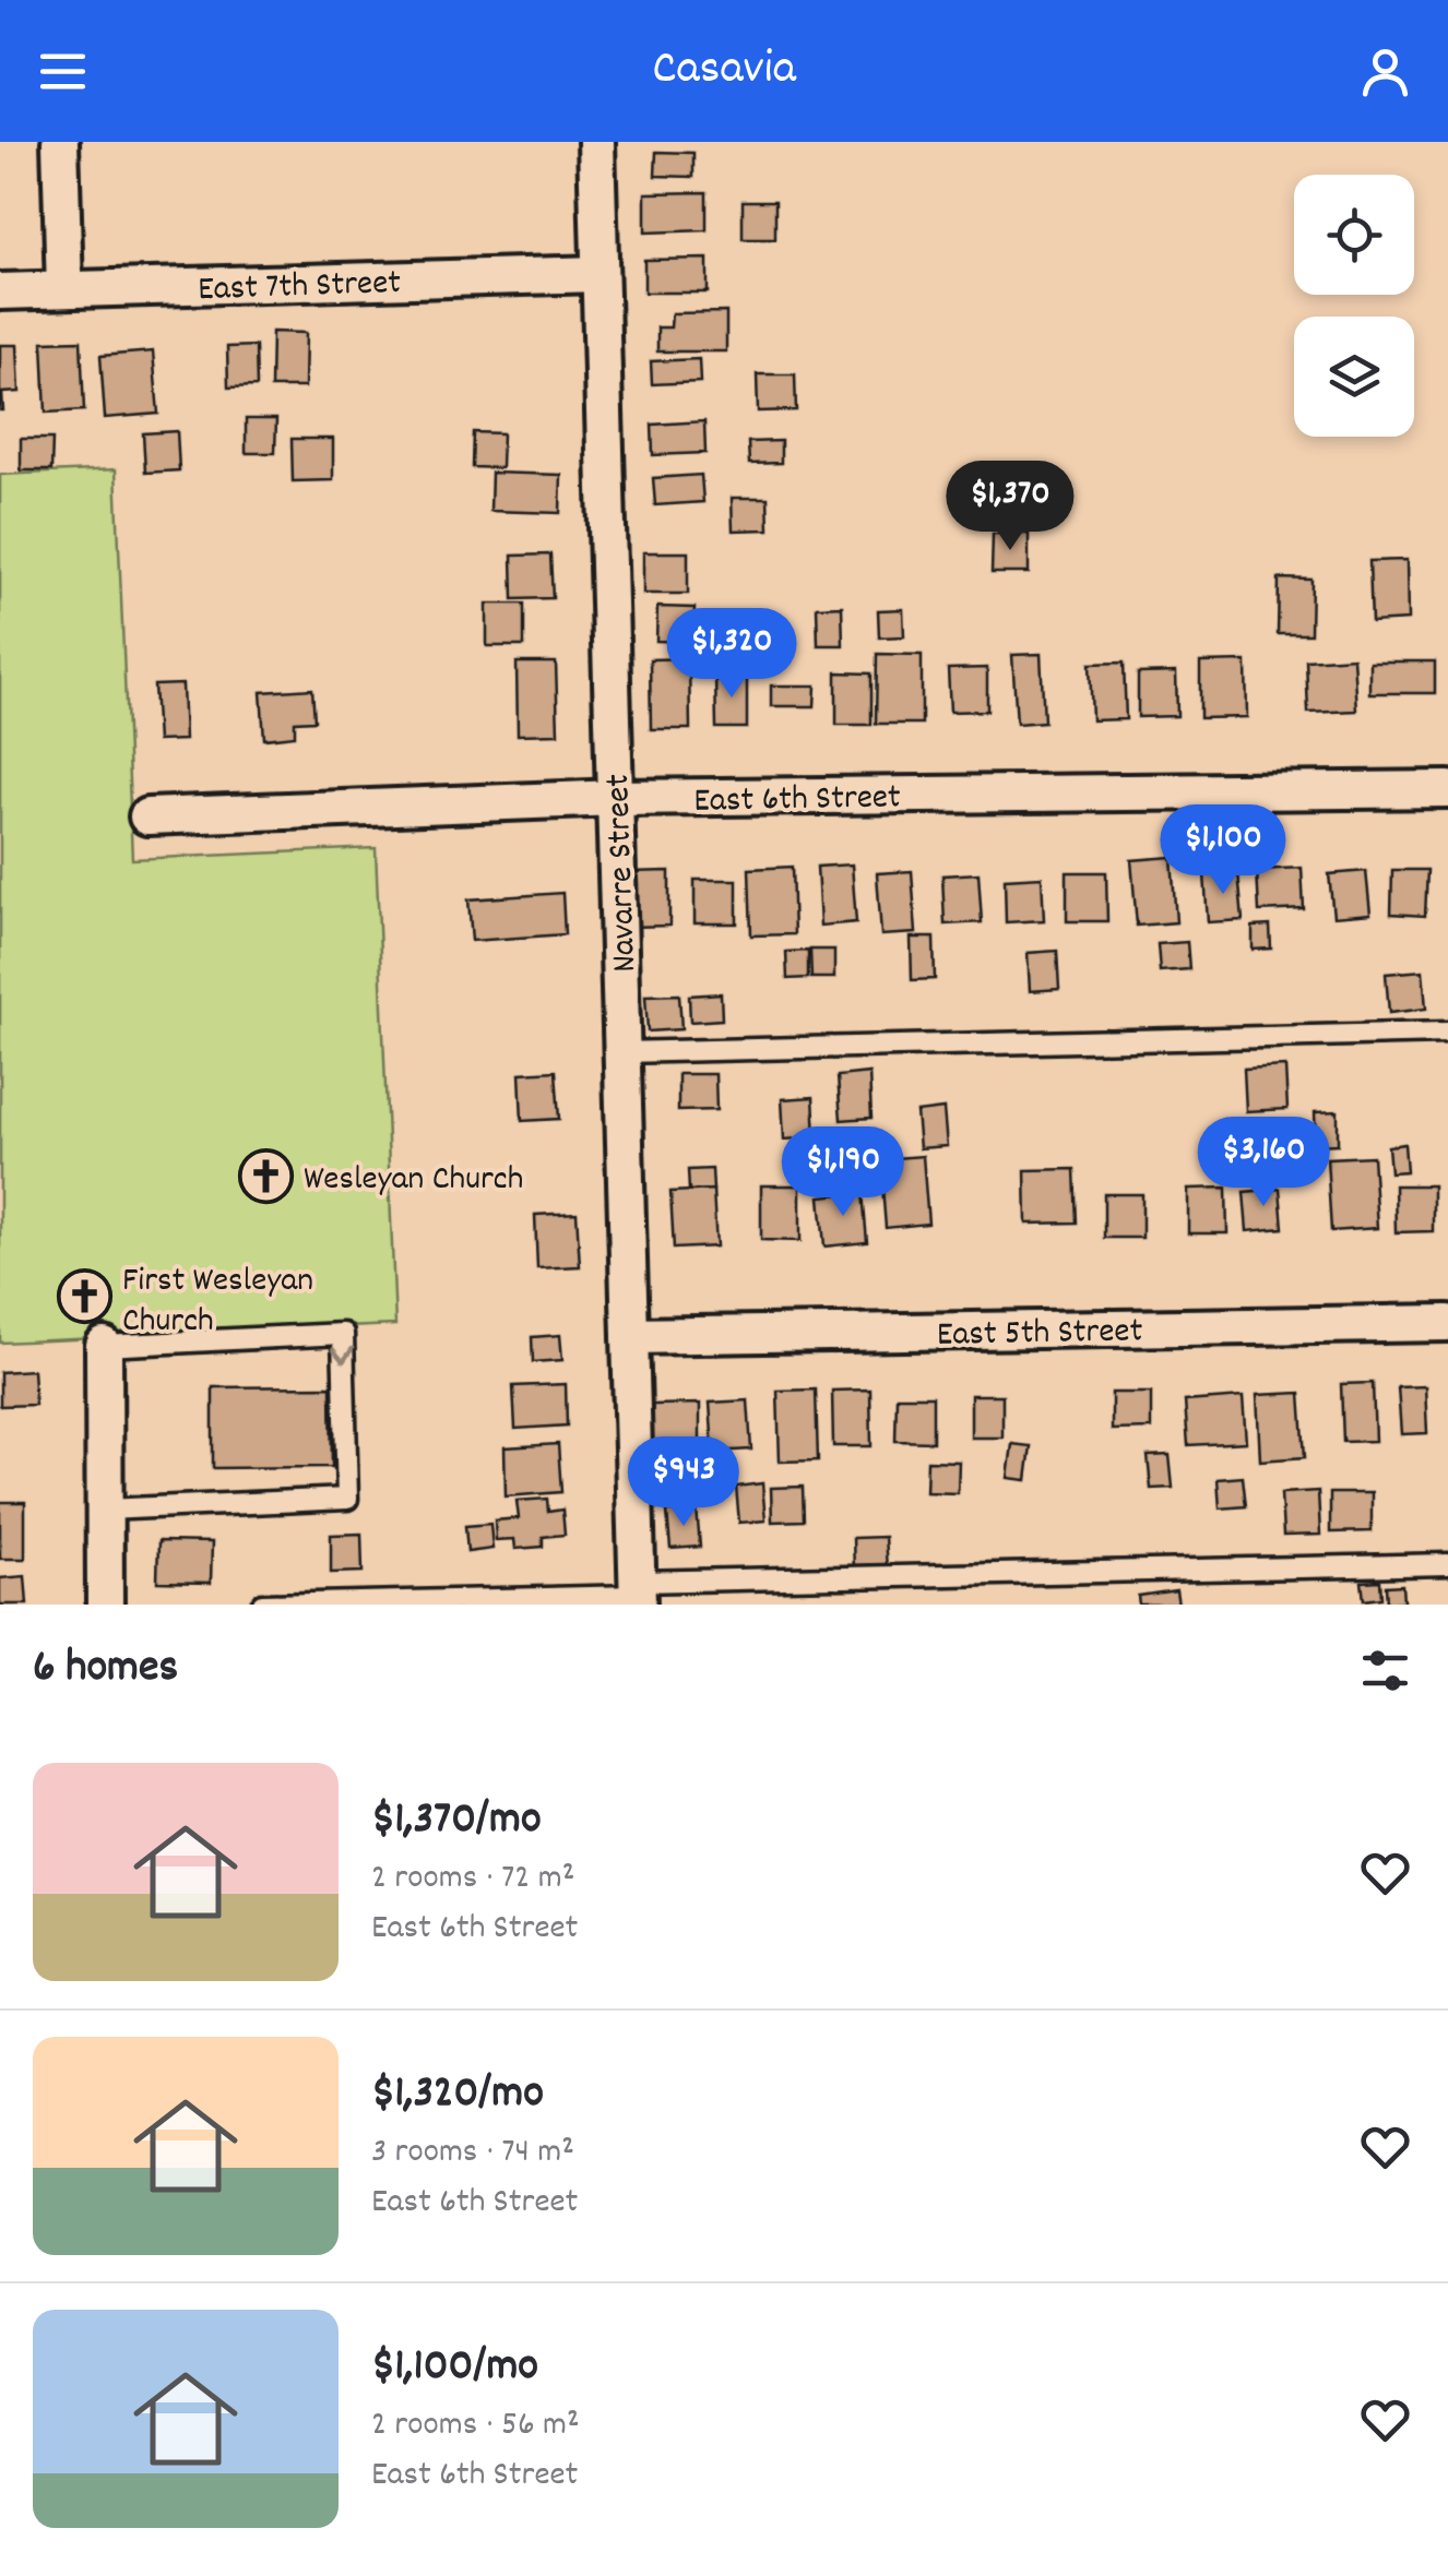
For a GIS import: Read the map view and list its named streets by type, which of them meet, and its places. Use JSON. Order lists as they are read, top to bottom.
{
  "streets": {
    "street": [
      "East 7th Street",
      "East 6th Street",
      "Navarre Street",
      "East 5th Street"
    ]
  },
  "crossings": [
    ["East 7th Street", "Navarre Street"],
    ["East 6th Street", "Navarre Street"],
    ["Navarre Street", "East 5th Street"]
  ],
  "places": {
    "church": ["Wesleyan Church", "First Wesleyan Church"]
  },
  "page": {
    "header": "Casavia",
    "price": [
      "$1,370",
      "$1,320",
      "$1,100",
      "$3,160",
      "$1,190",
      "$943"
    ],
    "heading": "6 homes",
    "list": [
      {
        "name": "$1,370/mo",
        "note": "2 rooms · 72 m² · East 6th Street"
      },
      {
        "name": "$1,320/mo",
        "note": "3 rooms · 74 m² · East 6th Street"
      },
      {
        "name": "$1,100/mo",
        "note": "2 rooms · 56 m² · East 6th Street"
      }
    ]
  }
}
